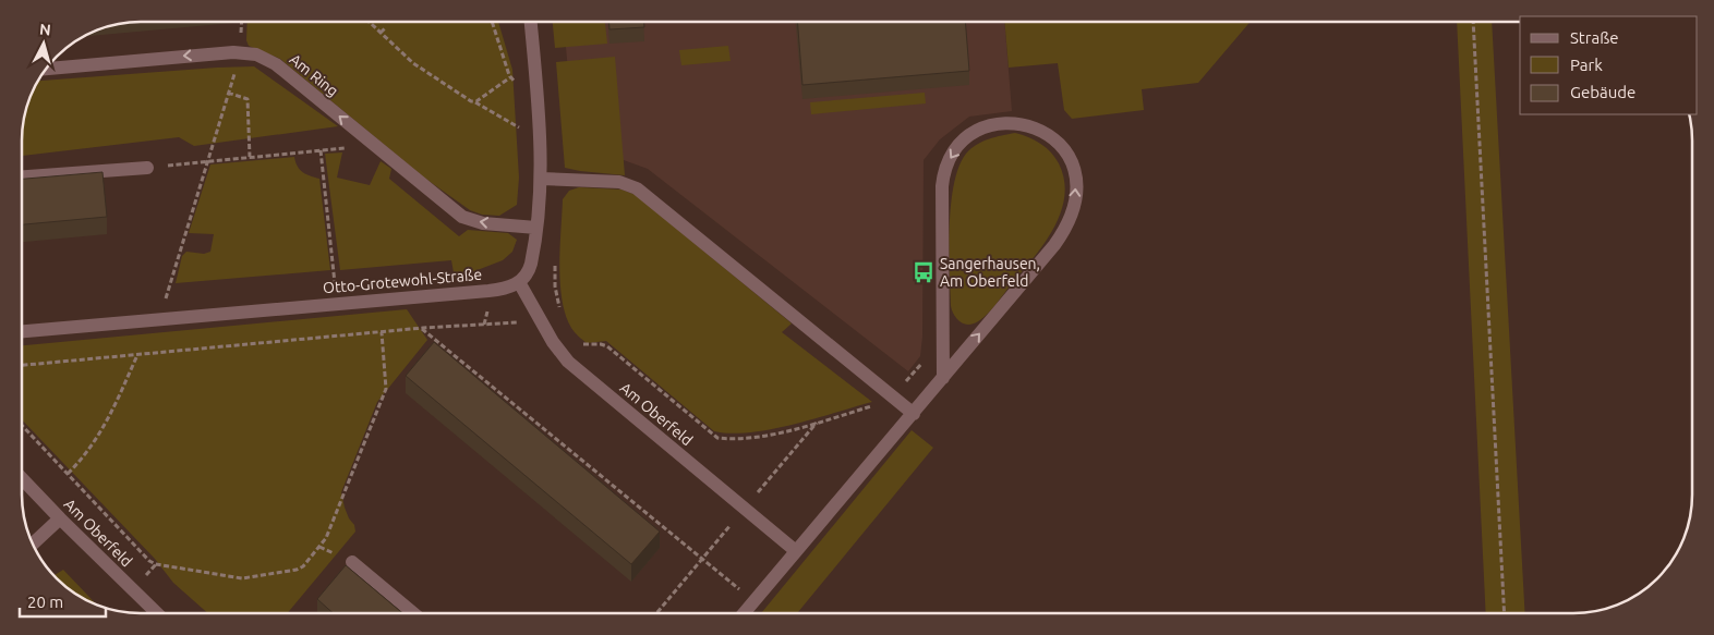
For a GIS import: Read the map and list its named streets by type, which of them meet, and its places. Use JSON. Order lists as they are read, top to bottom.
{
  "streets": {
    "street": ["Am Ring", "Otto-Grotewohl-Straße", "Am Oberfeld"]
  },
  "crossings": [
    ["Otto-Grotewohl-Straße", "Am Oberfeld"]
  ],
  "one_way": ["Am Ring"],
  "places": {
    "bus stop": ["Sangerhausen, Am Oberfeld"]
  },
  "legend": ["Straße", "Park", "Gebäude"],
  "scale_bar": "20 m",
  "north": "top"
}
